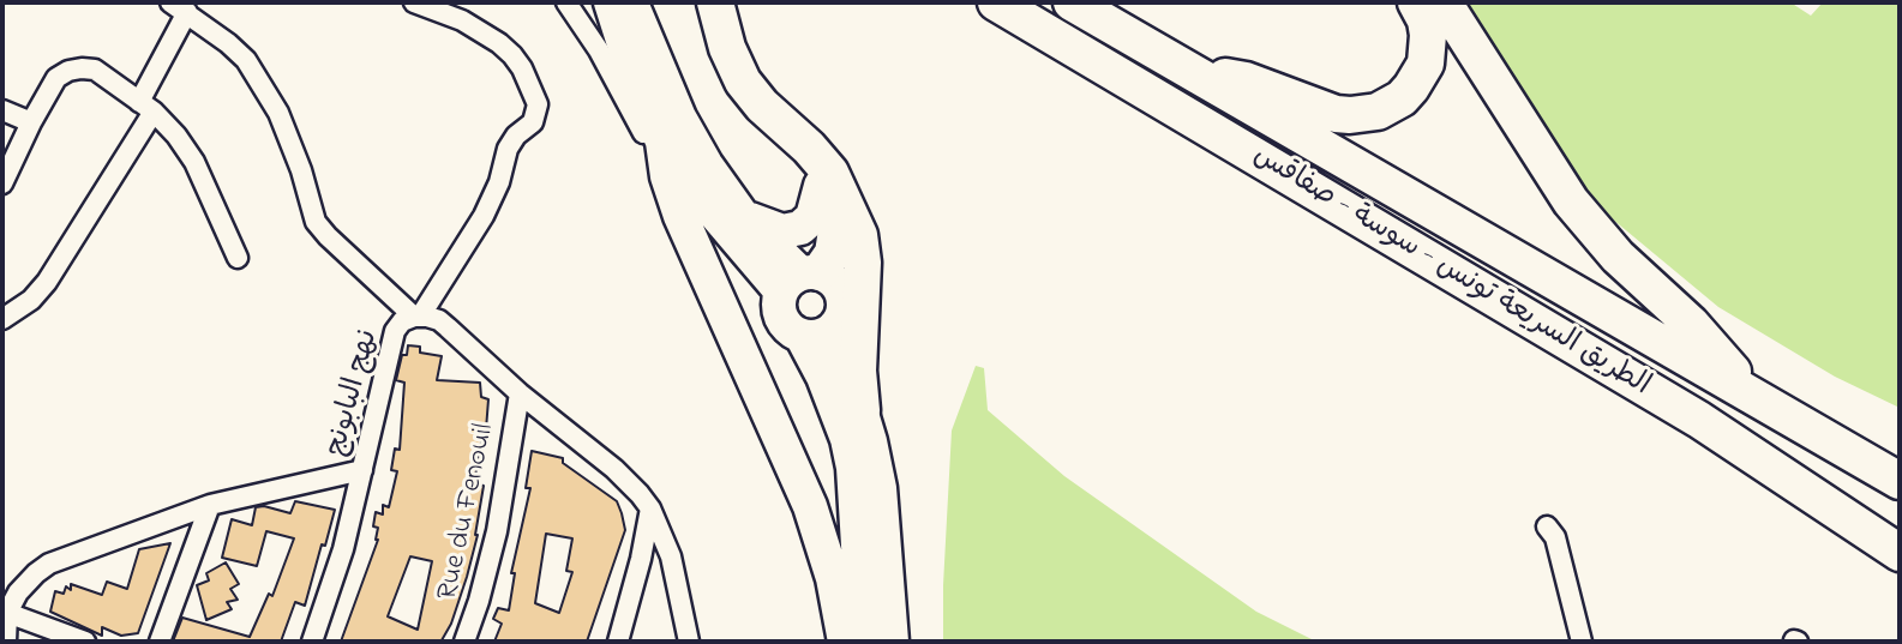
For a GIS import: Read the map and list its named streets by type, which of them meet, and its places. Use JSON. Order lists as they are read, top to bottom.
{
  "streets": {
    "highway": ["الطريق السريعة تونس - سوسة - صفاقس"],
    "street": ["نهج البابونج", "Rue du Fenouil"]
  },
  "crossings": [
    ["نهج البابونج", "Rue du Fenouil"]
  ]
}
